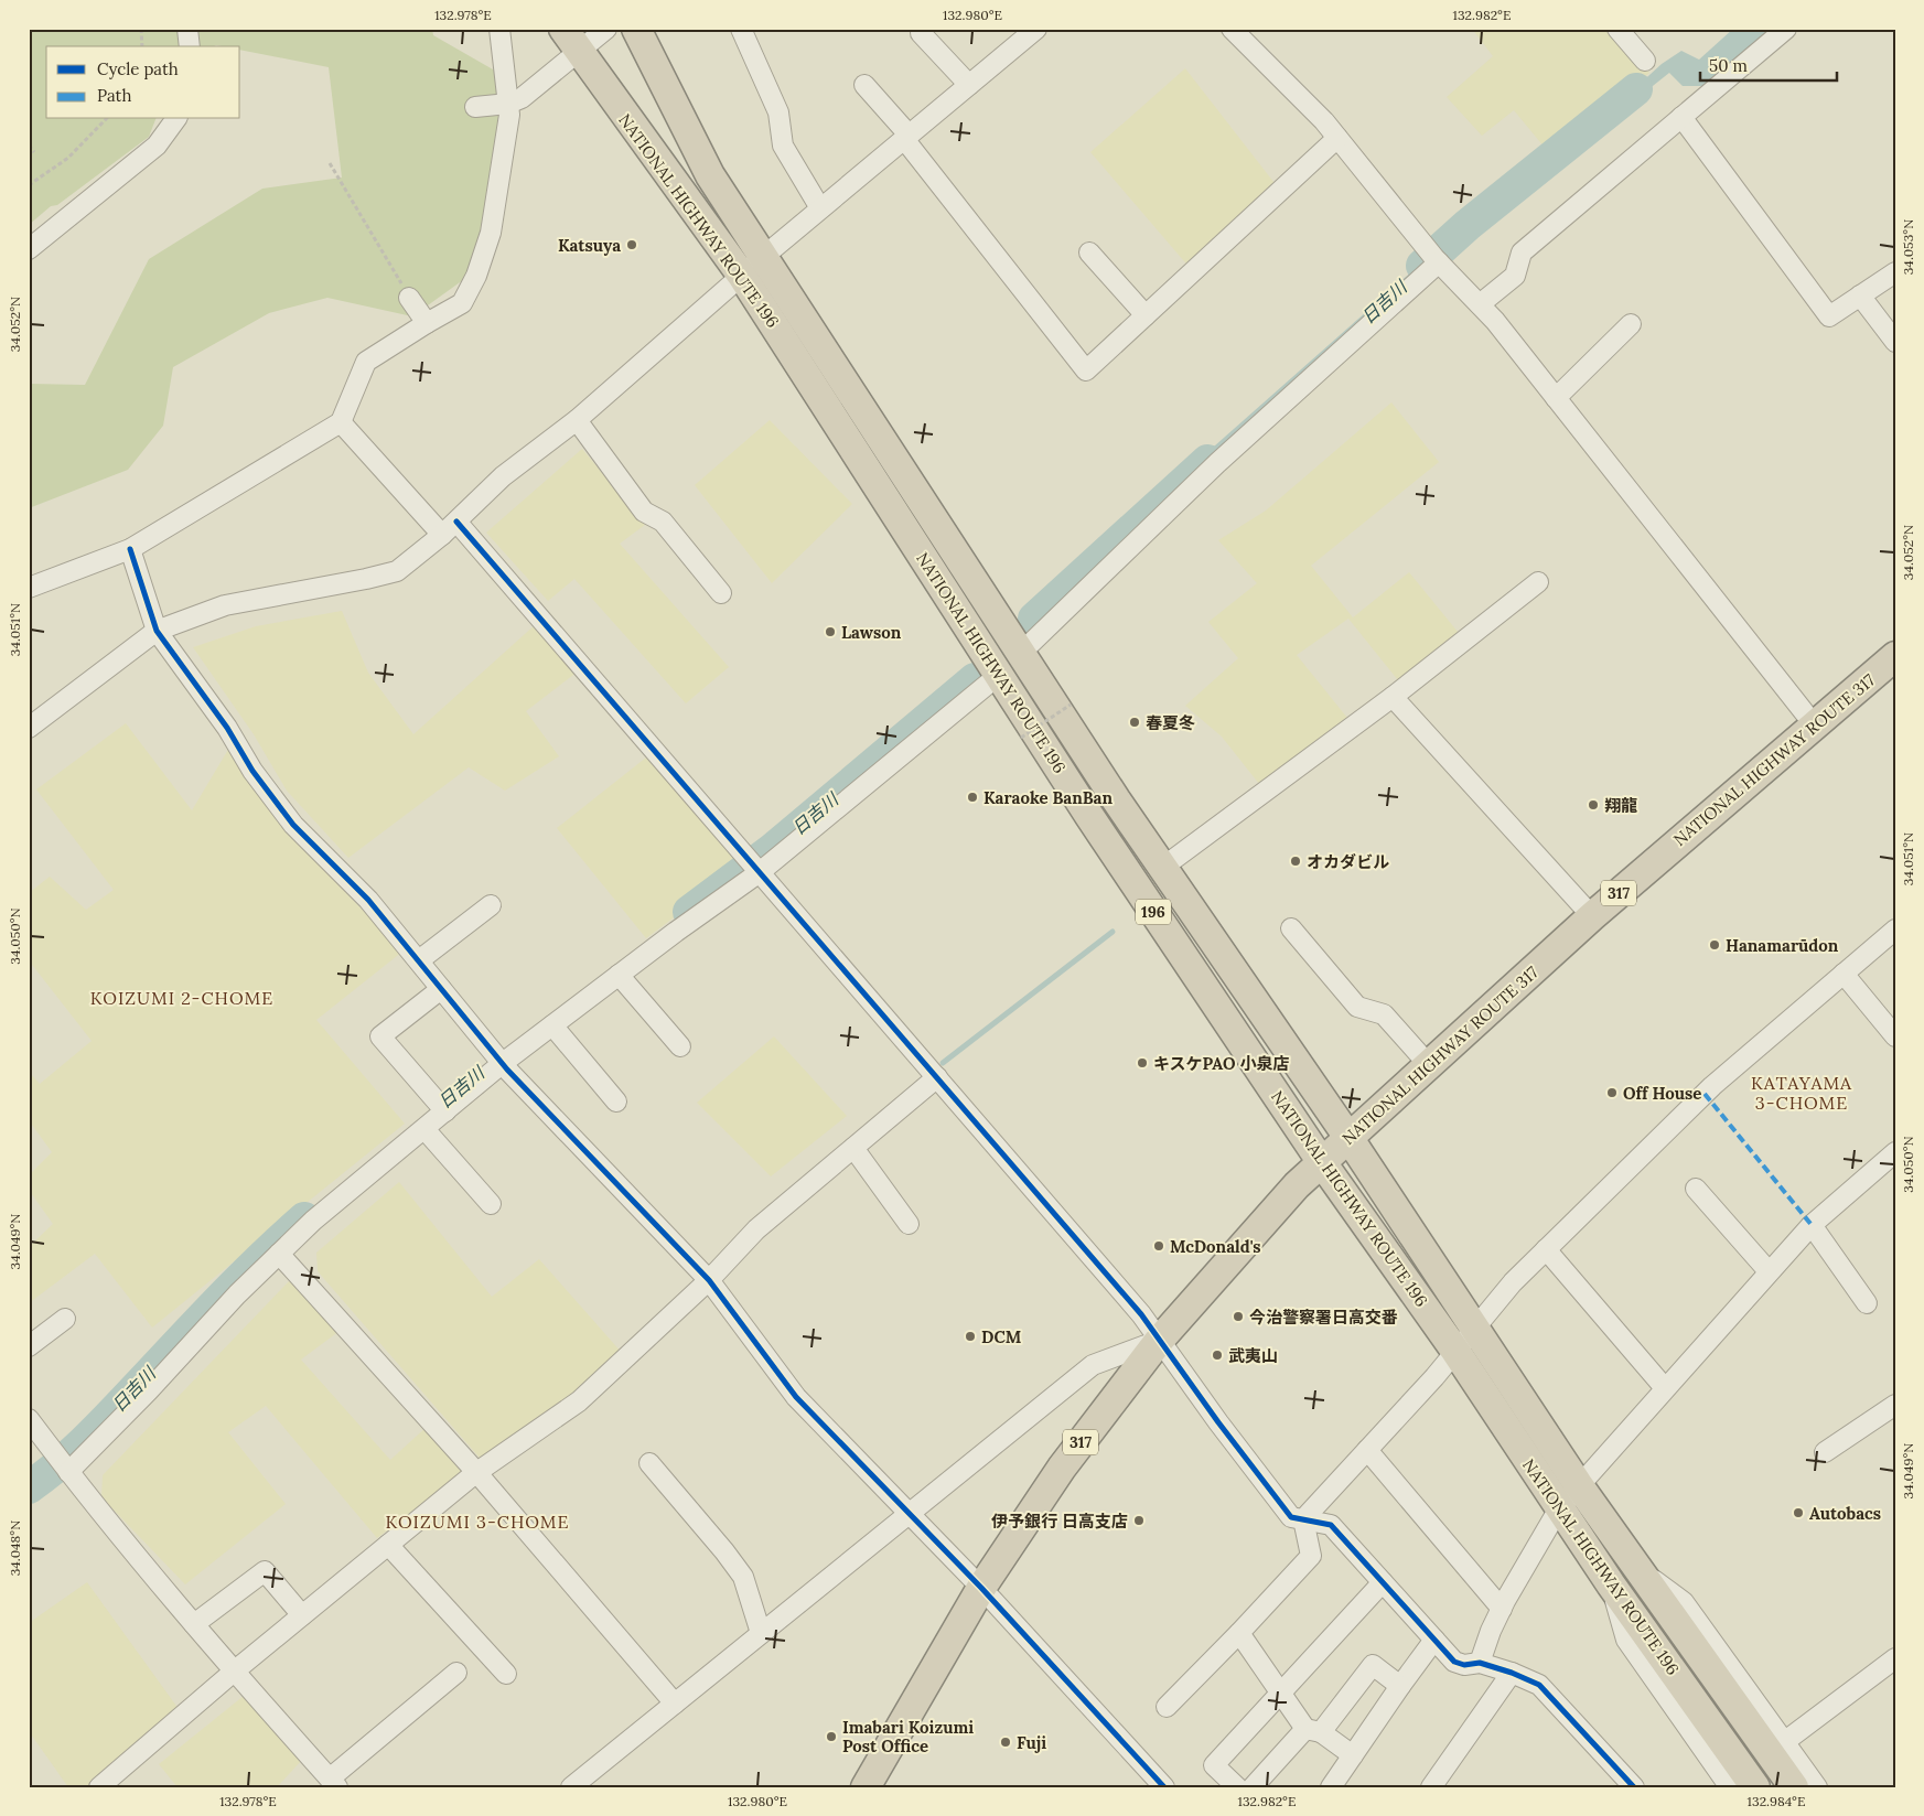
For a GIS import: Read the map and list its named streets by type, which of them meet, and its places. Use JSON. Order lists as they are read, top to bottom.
{
  "streets": {
    "highway": [
      "NATIONAL HIGHWAY ROUTE 196",
      "NATIONAL HIGHWAY ROUTE 317",
      "317",
      "196"
    ]
  },
  "crossings": [
    ["NATIONAL HIGHWAY ROUTE 196", "NATIONAL HIGHWAY ROUTE 317"]
  ],
  "districts": ["KOIZUMI 2-CHOME", "KATAYAMA 3-CHOME", "KOIZUMI 3-CHOME"],
  "water": ["日吉川"],
  "places": [
    "Katsuya",
    "Lawson",
    "春夏冬",
    "Karaoke BanBan",
    "翔龍",
    "オカダビル",
    "Hanamarūdon",
    "キスケPAO 小泉店",
    "Off House",
    "McDonald's",
    "今治警察署日高交番",
    "DCM",
    "武夷山",
    "Autobacs",
    "伊予銀行 日高支店",
    "Imabari Koizumi Post Office",
    "Fuji"
  ],
  "legend": ["Cycle path", "Path"],
  "scale_bar": "50 m",
  "coordinates": [
    "132.978°E",
    "132.980°E",
    "132.982°E",
    "34.053°N",
    "34.052°N",
    "34.051°N",
    "34.050°N",
    "34.049°N",
    "34.048°N",
    "132.984°E"
  ]
}
